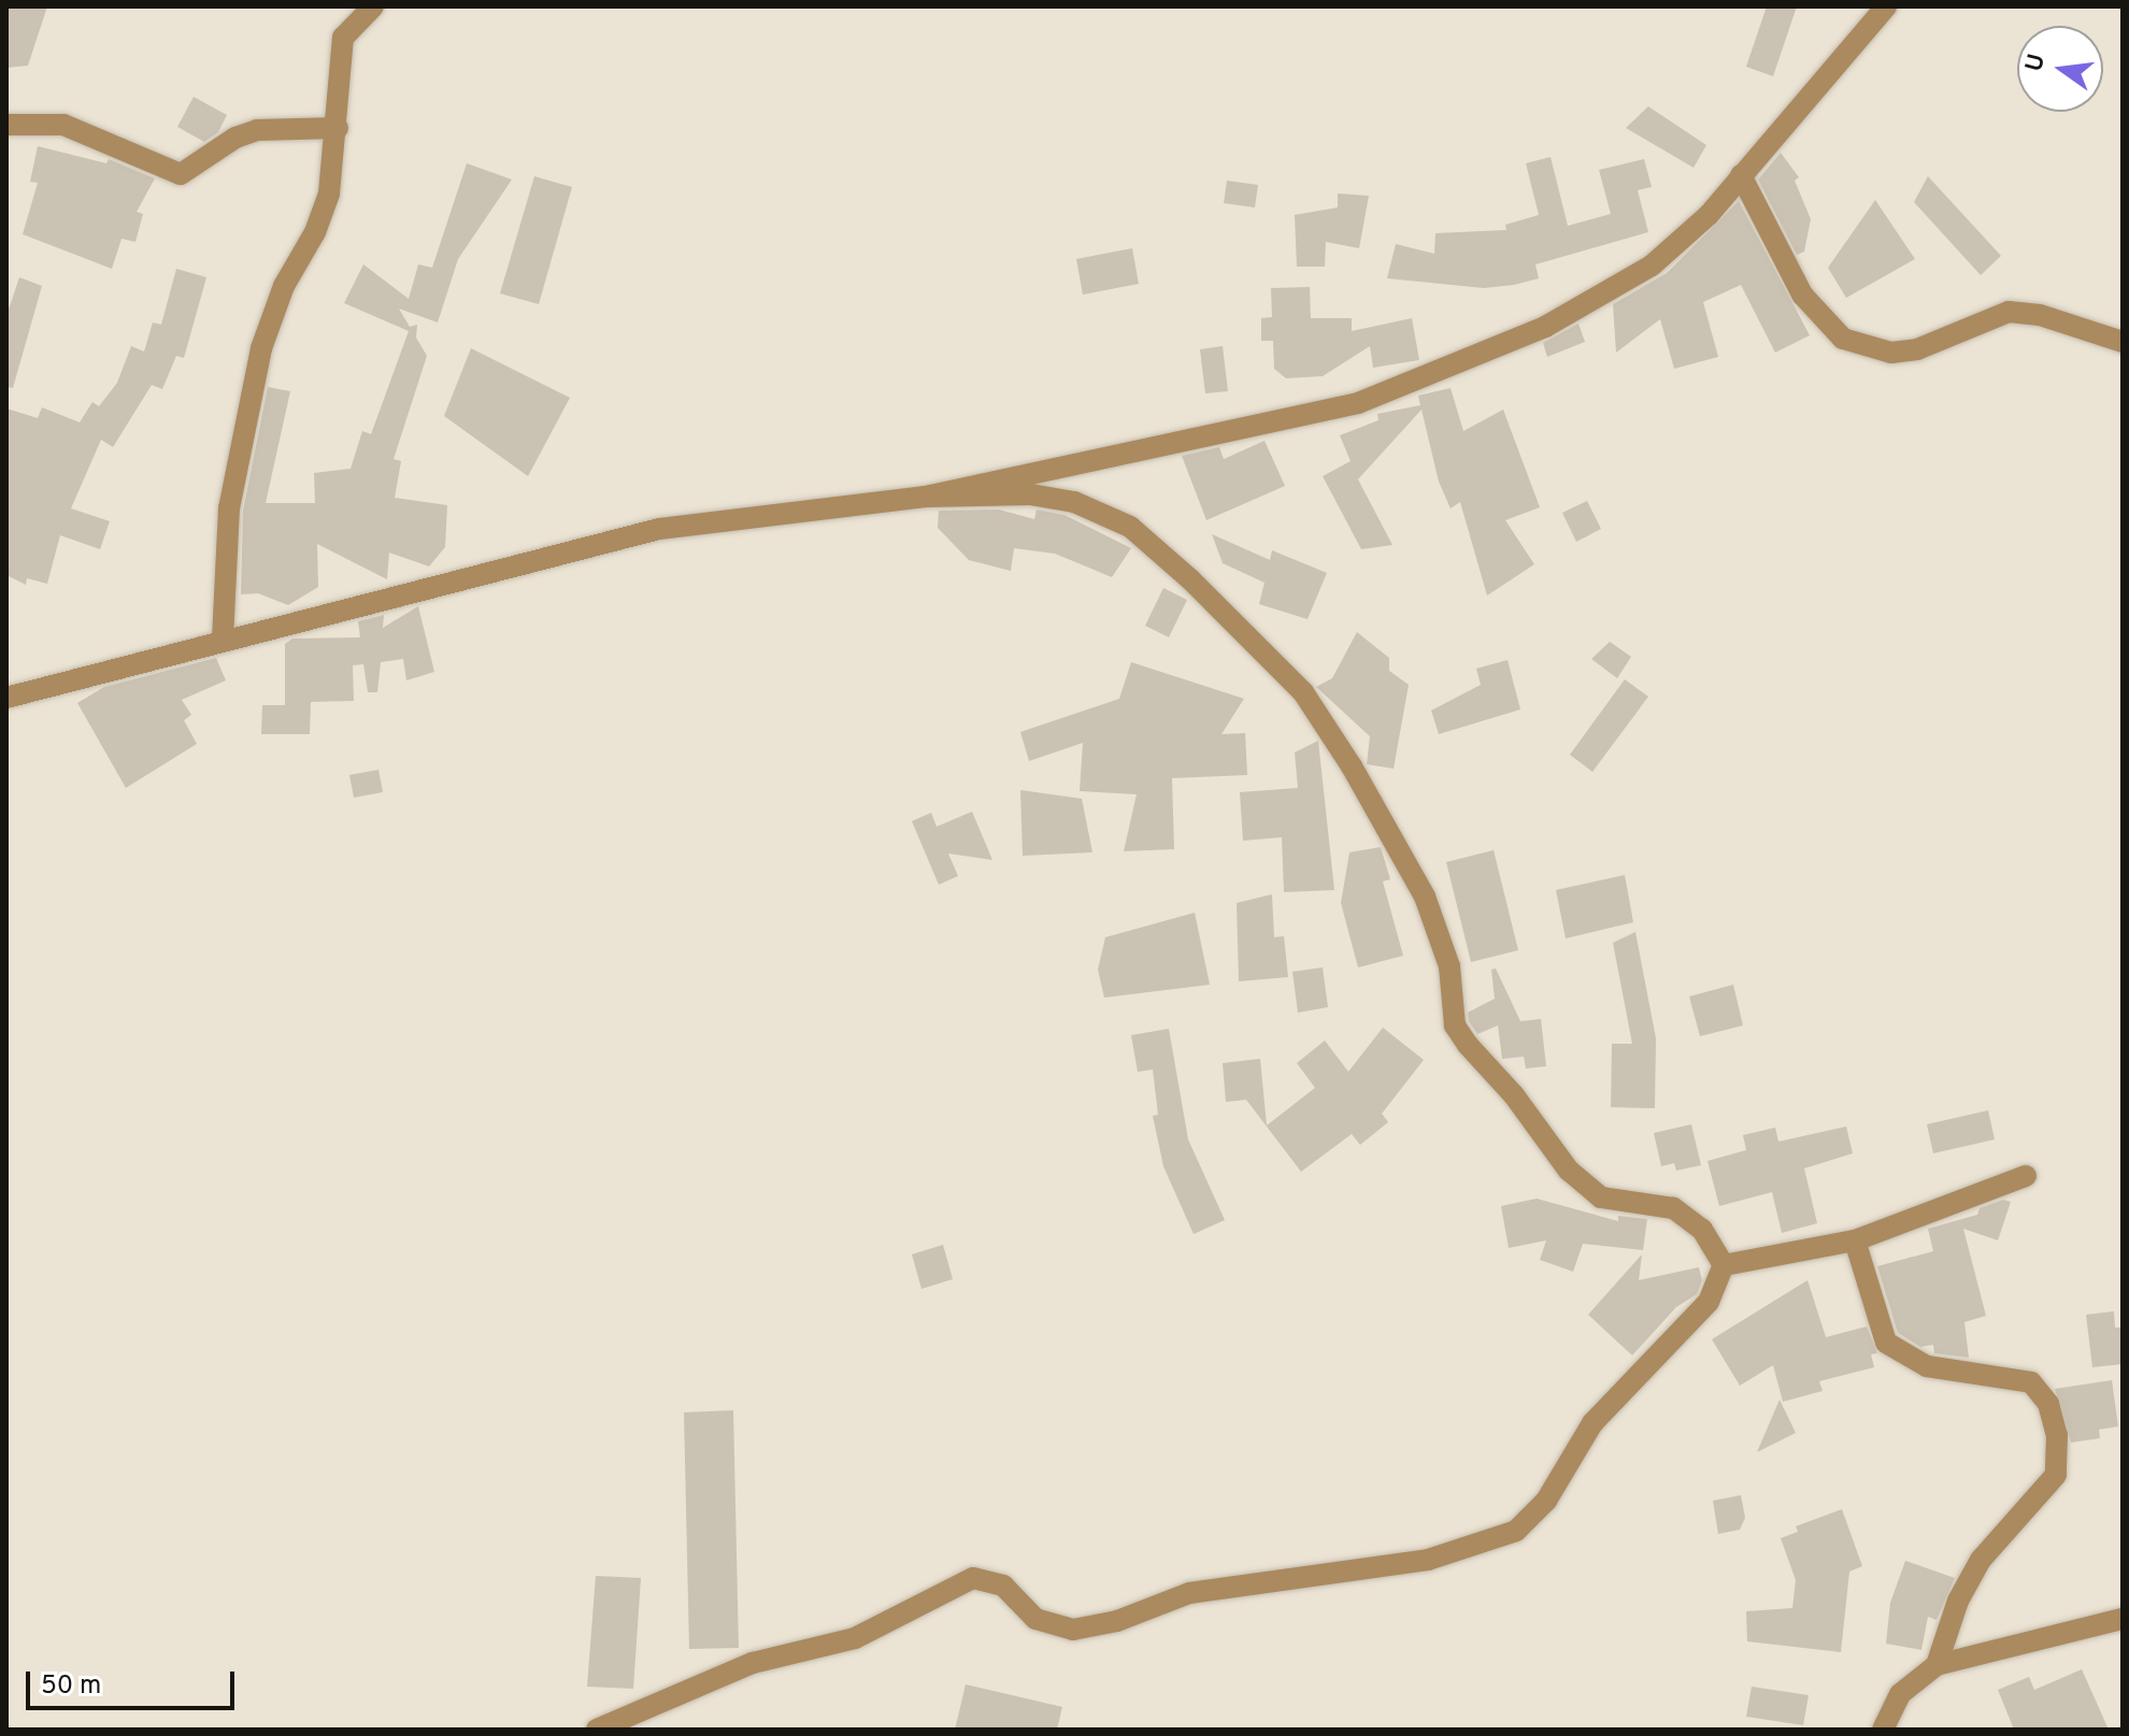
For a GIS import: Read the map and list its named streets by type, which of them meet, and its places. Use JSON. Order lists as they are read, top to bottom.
{
  "scale_bar": "50 m",
  "north": "left"
}
